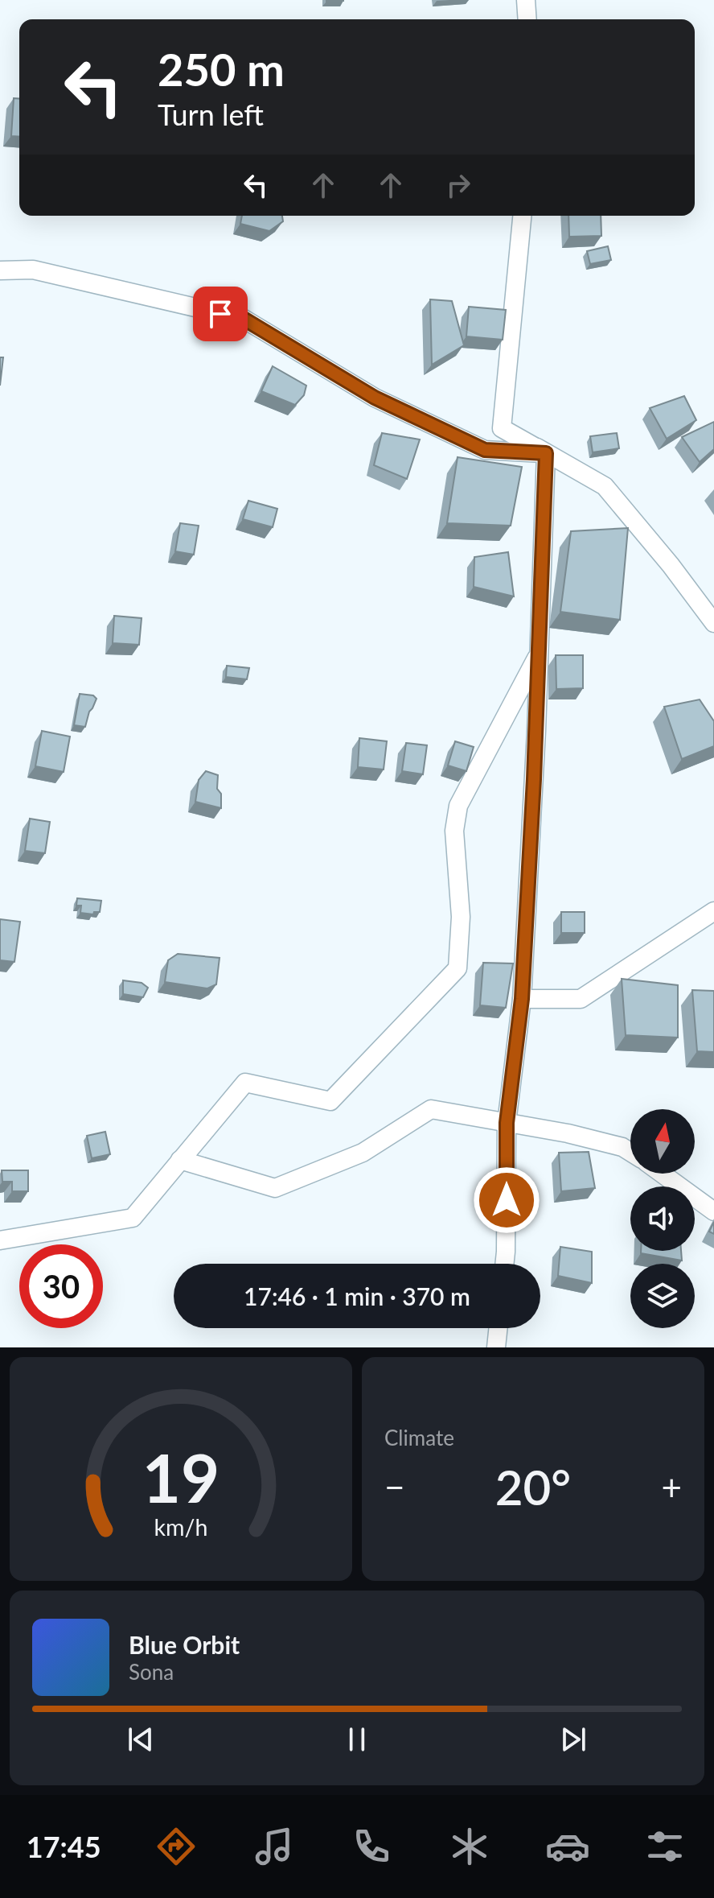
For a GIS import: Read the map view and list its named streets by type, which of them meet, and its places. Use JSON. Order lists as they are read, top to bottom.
{
  "north": "top",
  "page": {
    "turn": ["250 m", "Turn left"],
    "limit": "30",
    "trip": "17:46 · 1 min · 370 m",
    "tile": "Climate",
    "heat": ["−", "20°", "+"],
    "song": ["Blue Orbit", "Sona"],
    "tabs": "17:45",
    "gauge": ["19", "km/h"]
  }
}
